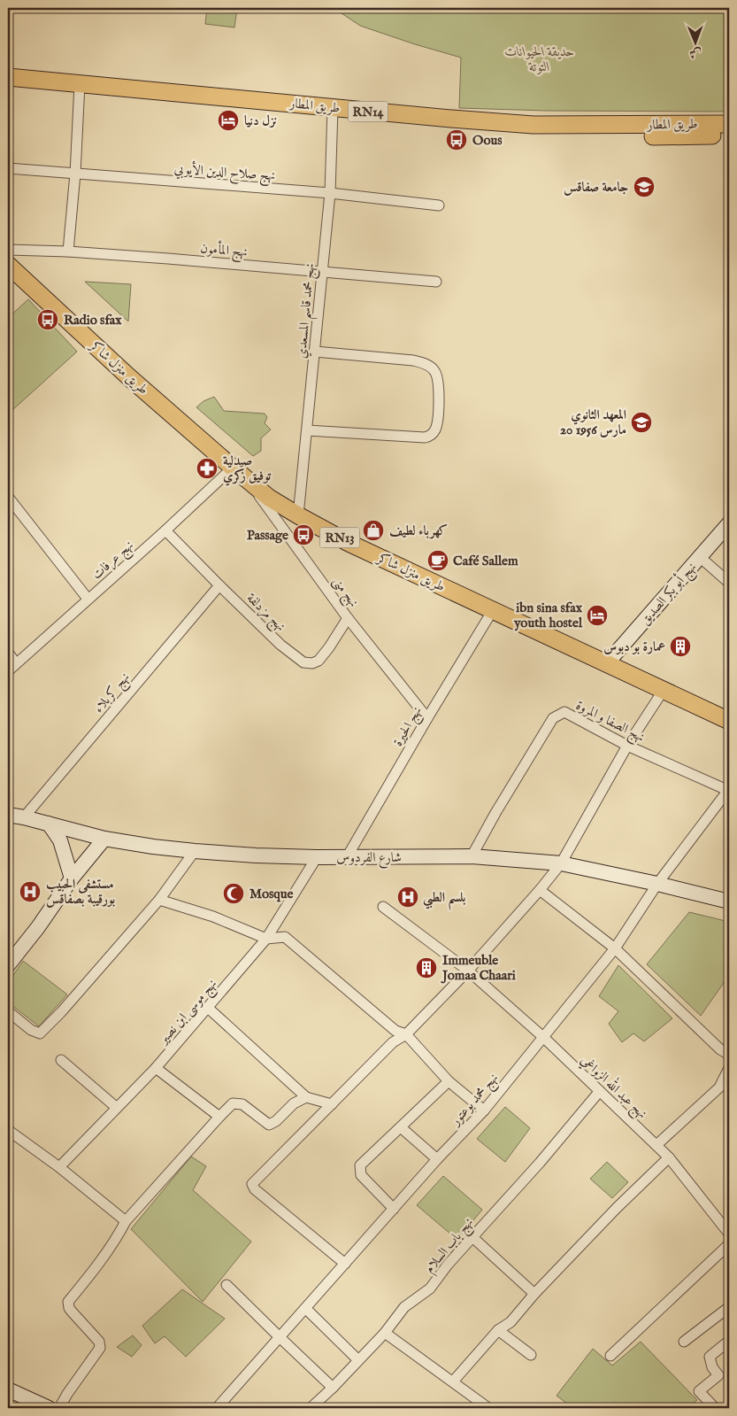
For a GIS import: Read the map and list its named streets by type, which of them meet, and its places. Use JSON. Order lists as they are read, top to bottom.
{
  "streets": {
    "main road": [
      "طريق المطار",
      "RN14",
      "طريق منزل شاكر",
      "RN13"
    ],
    "street": [
      "نهج صلاح الدين الأيوبي",
      "نهج المأمون",
      "نهج محمد قاسم المسعدي",
      "نهج عرفات",
      "نهج منى",
      "نهج أبو بكر الصديق",
      "نهج مزدلفة",
      "نهج كربلاء",
      "نهج الصفا و المروة",
      "نهج الحيرة",
      "شارع الفردوس",
      "نهج موسى ابن نصير",
      "نهج عبد الله الزواغي",
      "نهج محمد بوعتور",
      "نهج باب السلام"
    ]
  },
  "crossings": [
    ["طريق المطار", "نهج محمد قاسم المسعدي"],
    ["نهج صلاح الدين الأيوبي", "نهج محمد قاسم المسعدي"],
    ["نهج المأمون", "نهج محمد قاسم المسعدي"],
    ["نهج محمد قاسم المسعدي", "طريق منزل شاكر"],
    ["طريق منزل شاكر", "نهج عرفات"],
    ["طريق منزل شاكر", "نهج منى"],
    ["طريق منزل شاكر", "نهج أبو بكر الصديق"],
    ["طريق منزل شاكر", "نهج الحيرة"],
    ["نهج عرفات", "نهج مزدلفة"],
    ["نهج منى", "نهج مزدلفة"],
    ["نهج منى", "نهج الحيرة"],
    ["نهج مزدلفة", "نهج كربلاء"],
    ["نهج كربلاء", "شارع الفردوس"],
    ["نهج الصفا و المروة", "شارع الفردوس"],
    ["نهج الصفا و المروة", "نهج محمد بوعتور"],
    ["نهج الحيرة", "شارع الفردوس"],
    ["شارع الفردوس", "نهج موسى ابن نصير"],
    ["شارع الفردوس", "نهج محمد بوعتور"],
    ["نهج عبد الله الزواغي", "نهج محمد بوعتور"],
    ["نهج عبد الله الزواغي", "نهج باب السلام"]
  ],
  "parks": ["حديقة الحيوانات التوتة"],
  "places": {
    "hotel": ["نزل دنيا", "ibn sina sfax youth hostel"],
    "bus stop": ["Oous", "Radio sfax", "Passage"],
    "school or university": ["جامعة صفاقس", "المعهد الثانوي 20 مارس 1956"],
    "pharmacy": ["صيدلية توفيق زكري"],
    "shop": ["كهرباء لطيف"],
    "cafe": ["Café Sallem"],
    "building": ["عمارة بو دبوس", "Immeuble Jomaa Chaari"],
    "hospital": ["مستشفى الحبيب بورقيبة بصفاقس", "بلسم الطبي"],
    "mosque": ["Mosque"]
  },
  "north": "bottom"
}
